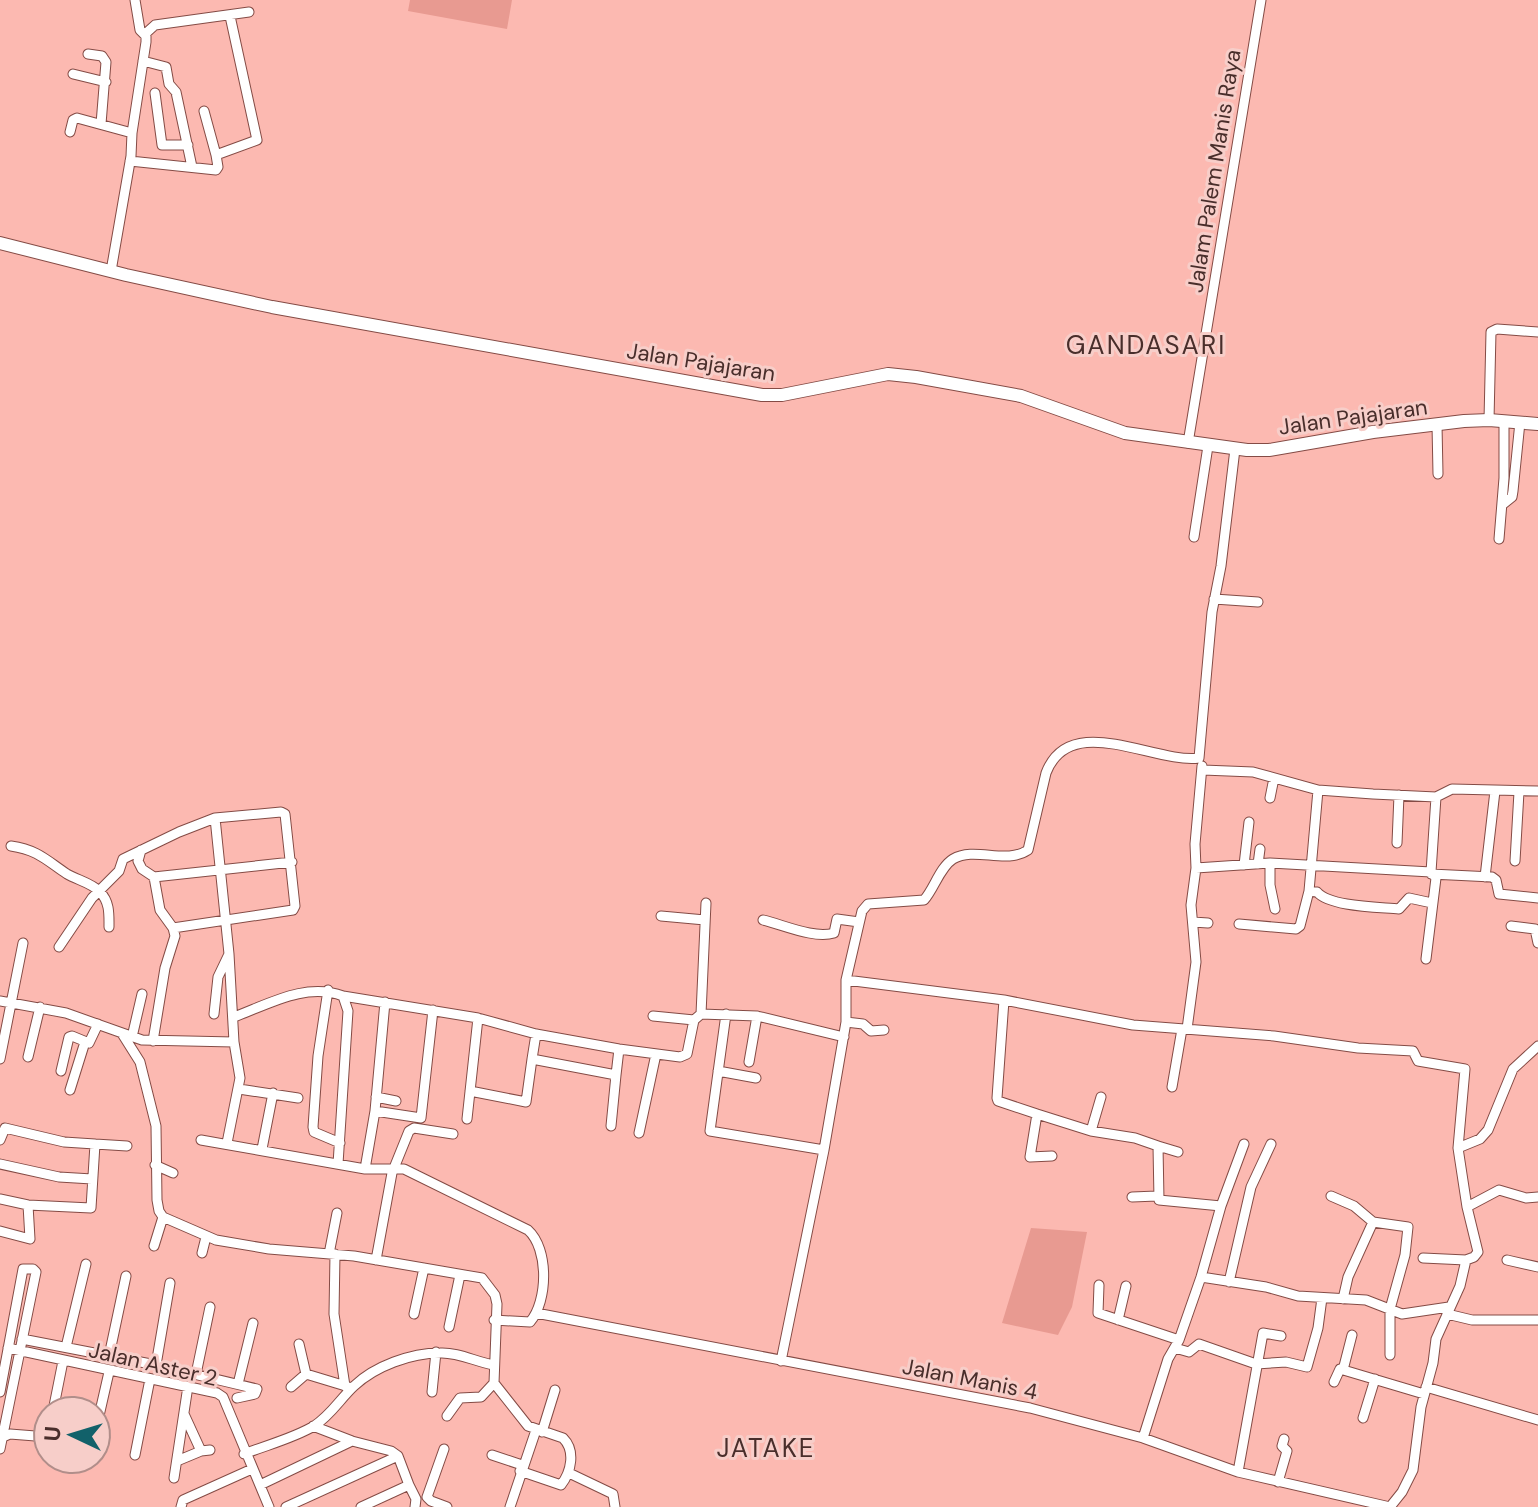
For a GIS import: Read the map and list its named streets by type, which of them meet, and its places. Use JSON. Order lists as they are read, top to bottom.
{
  "streets": {
    "main road": ["Jalan Pajajaran"],
    "street": ["Jalam Palem Manis Raya", "Jalan Aster 2", "Jalan Manis 4"]
  },
  "crossings": [
    ["Jalam Palem Manis Raya", "Jalan Pajajaran"]
  ],
  "districts": ["GANDASARI", "JATAKE"],
  "north": "left"
}
